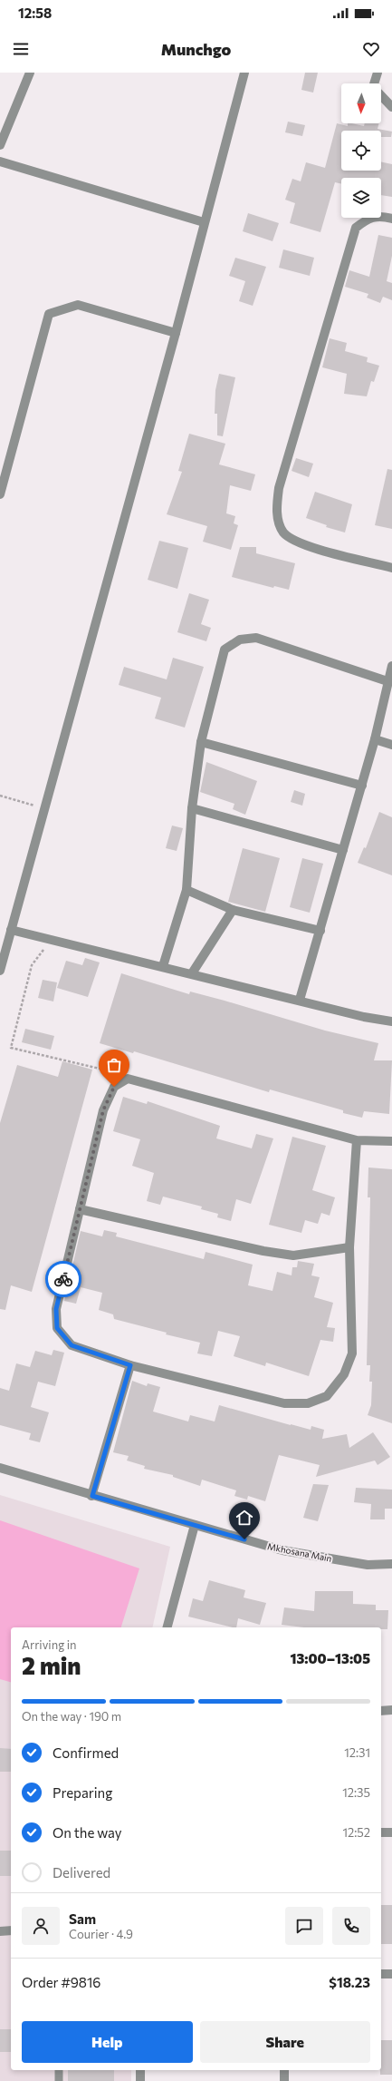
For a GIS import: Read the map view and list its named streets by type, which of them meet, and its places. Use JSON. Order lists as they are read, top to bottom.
{
  "streets": {
    "street": ["Mkhosana Main"]
  },
  "north": "bottom",
  "page": {
    "status": "12:58",
    "header": "Munchgo",
    "heading": ["2 min", "Arriving in", "13:00–13:05"],
    "panel": [
      "Sam",
      "Courier · 4.9",
      "Order #9816",
      "$18.23"
    ],
    "bar": "On the way · 190 m",
    "list": [
      ["Confirmed", "12:31"],
      ["Preparing", "12:35"],
      ["On the way", "12:52"],
      "Delivered"
    ],
    "buttons": ["Help", "Share"]
  }
}
